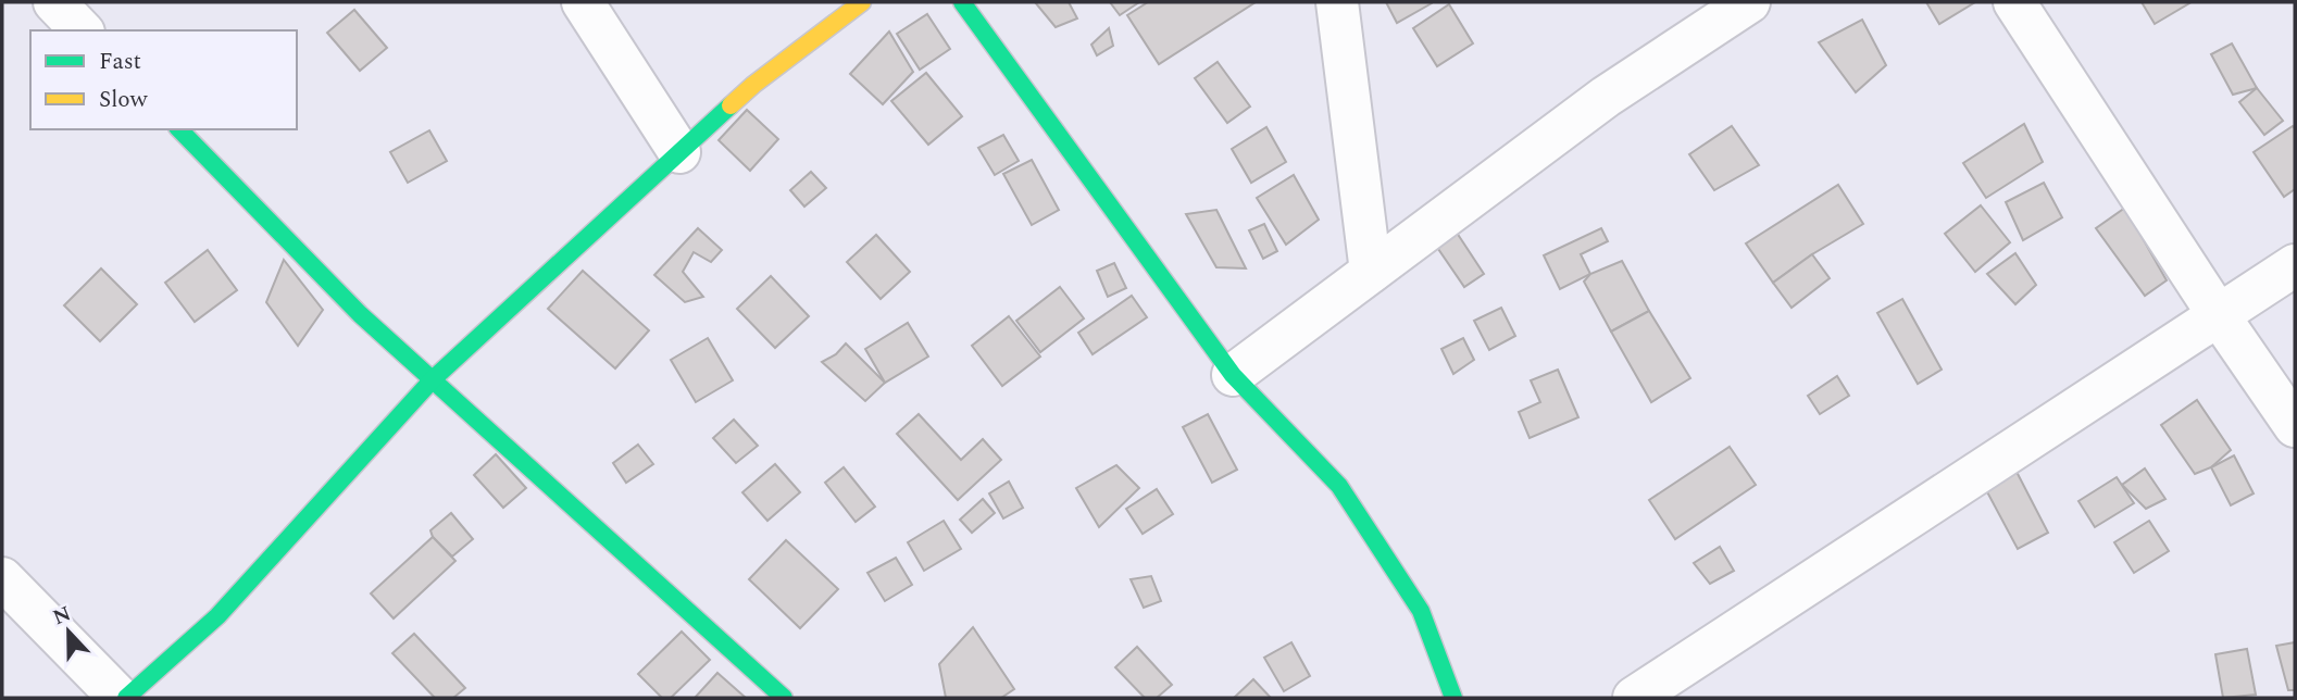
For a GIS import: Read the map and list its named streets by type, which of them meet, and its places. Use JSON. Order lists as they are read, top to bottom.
{
  "legend": ["Fast", "Slow"],
  "north": "top"
}
